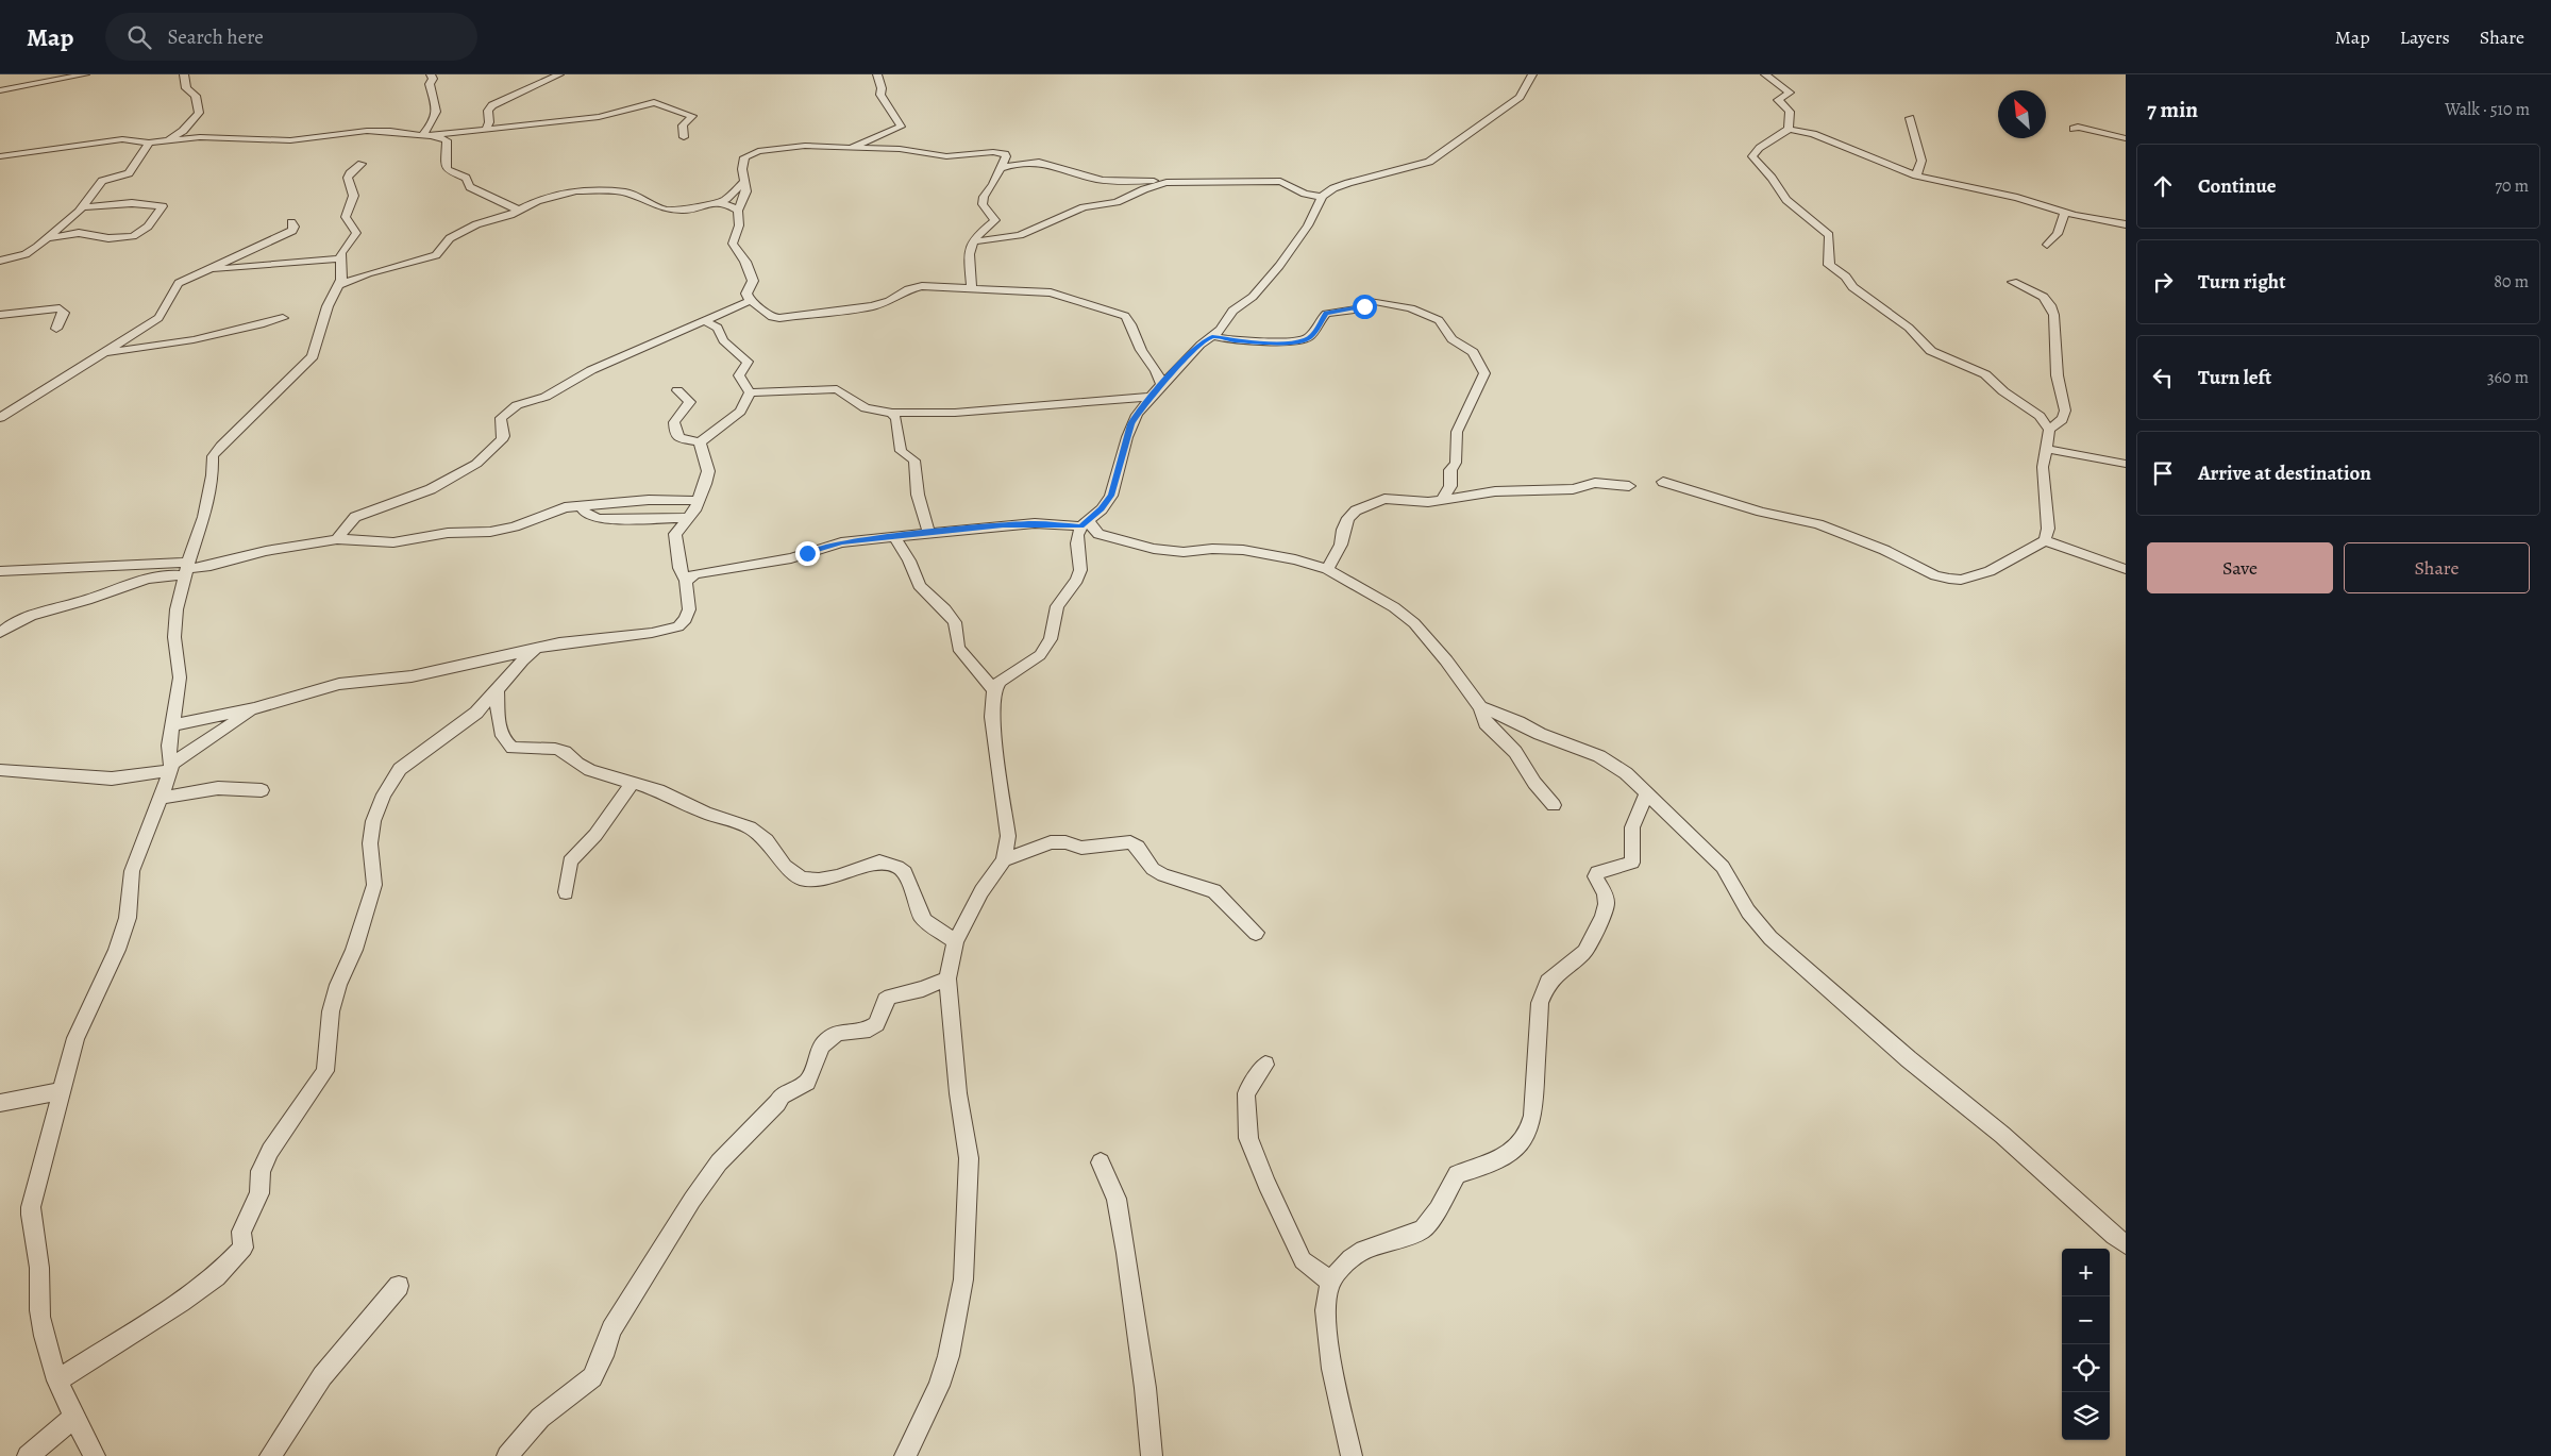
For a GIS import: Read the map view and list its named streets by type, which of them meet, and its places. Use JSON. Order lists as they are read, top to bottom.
{
  "north": "top left",
  "page": {
    "header": "Map",
    "search": "Search here",
    "nav": ["Map", "Layers", "Share"],
    "heading": ["7 min", "Walk · 510 m"],
    "list": [
      ["Continue", "70 m"],
      ["Turn right", "80 m"],
      ["Turn left", "360 m"],
      "Arrive at destination"
    ],
    "buttons": ["Save", "Share"],
    "map_buttons": ["+", "−"]
  }
}
